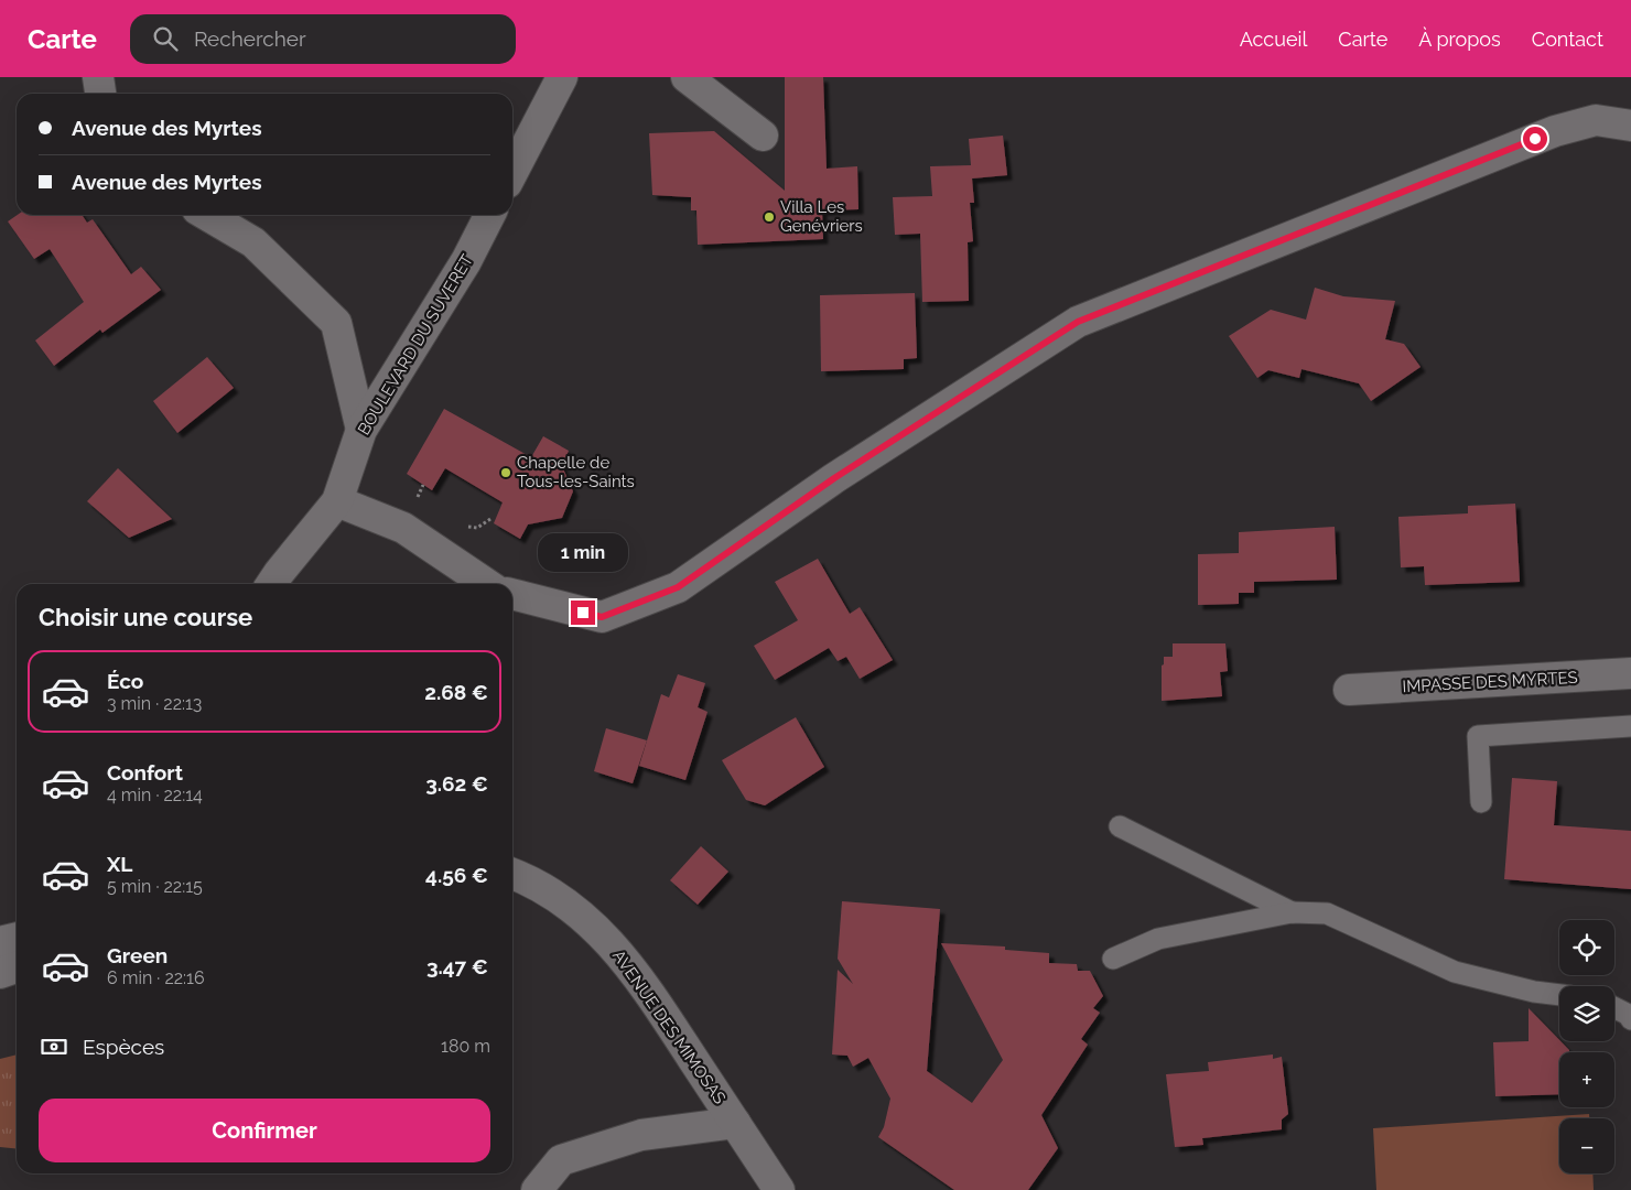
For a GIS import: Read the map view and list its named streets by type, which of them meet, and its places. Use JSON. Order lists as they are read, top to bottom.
{
  "streets": {
    "street": ["BOULEVARD DU SUVERET", "IMPASSE DES MYRTES", "AVENUE DES MIMOSAS"]
  },
  "places": ["Villa Les Genévriers", "Chapelle de Tous-les-Saints"],
  "page": {
    "header": "Carte",
    "search": "Rechercher",
    "nav": [
      "Accueil",
      "Carte",
      "À propos",
      "Contact"
    ],
    "banner": ["Avenue des Myrtes", "Avenue des Myrtes"],
    "bubble": "1 min",
    "heading": "Choisir une course",
    "list": [
      {
        "name": "Éco",
        "note": "3 min · 22:13",
        "value": "2.68 €"
      },
      {
        "name": "Confort",
        "note": "4 min · 22:14",
        "value": "3.62 €"
      },
      {
        "name": "XL",
        "note": "5 min · 22:15",
        "value": "4.56 €"
      },
      {
        "name": "Green",
        "note": "6 min · 22:16",
        "value": "3.47 €"
      }
    ],
    "map_buttons": ["+", "−"],
    "pay": ["Espèces", "180 m"],
    "buttons": "Confirmer"
  }
}
